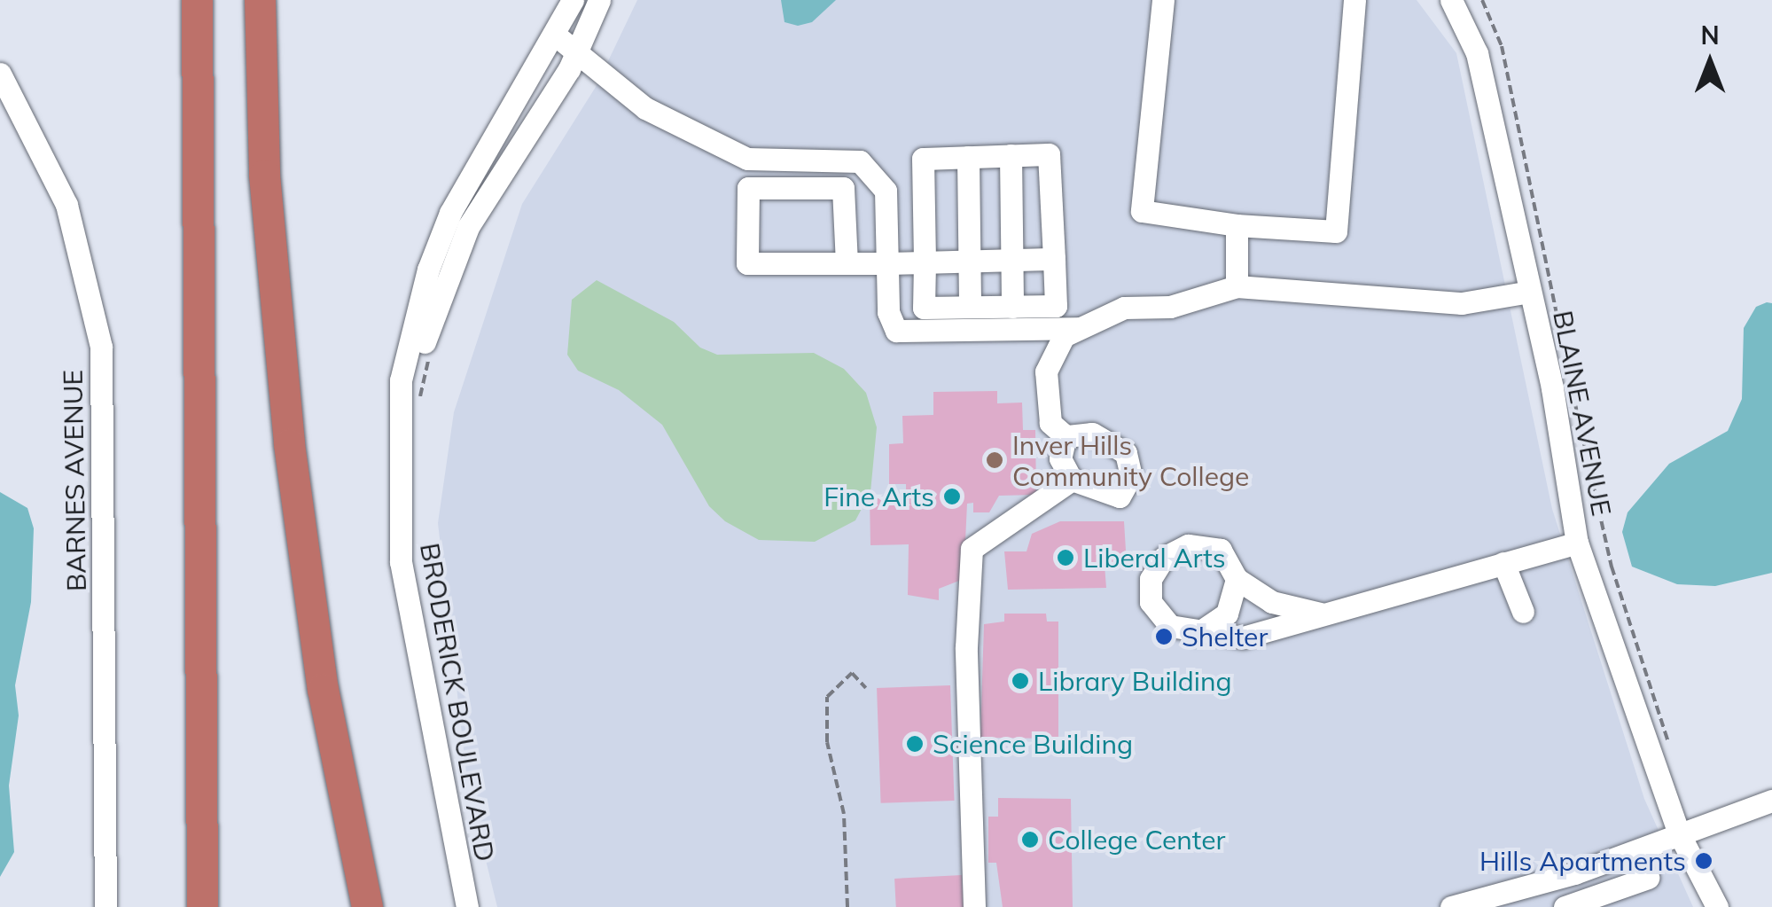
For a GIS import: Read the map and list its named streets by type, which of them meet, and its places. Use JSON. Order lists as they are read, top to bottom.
{
  "streets": {
    "street": ["BLAINE AVENUE", "BARNES AVENUE", "BRODERICK BOULEVARD"]
  },
  "places": [
    "Inver Hills Community College",
    "Fine Arts",
    "Liberal Arts",
    "Shelter",
    "Library Building",
    "Science Building",
    "College Center",
    "Hills Apartments"
  ],
  "north": "top"
}
